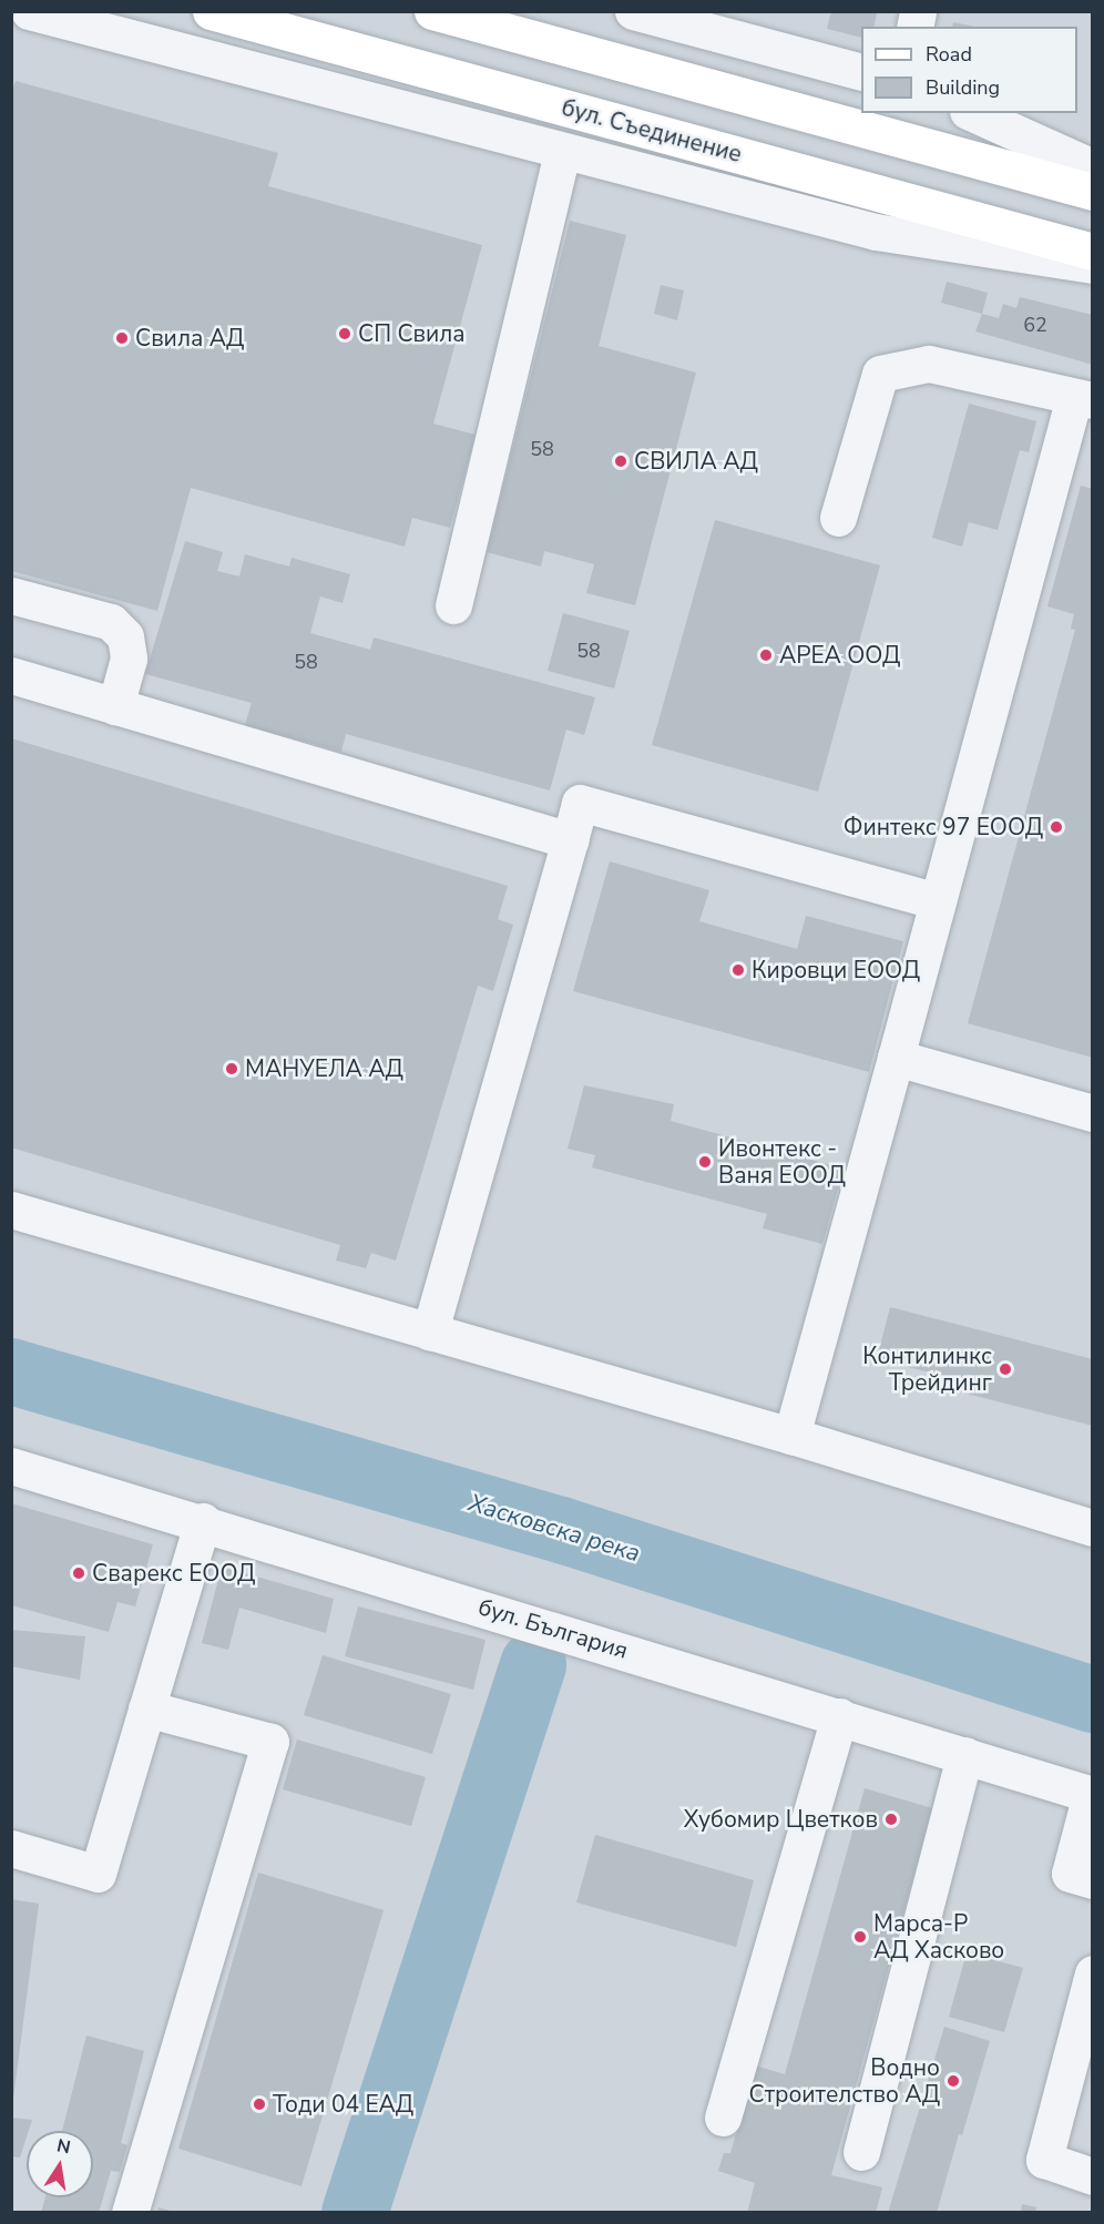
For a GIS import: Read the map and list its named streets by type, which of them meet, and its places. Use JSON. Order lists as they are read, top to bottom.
{
  "streets": {
    "main road": ["бул. Съединение"],
    "street": ["бул. България"]
  },
  "water": ["Хасковска река"],
  "places": [
    "СП Свила",
    "Свила АД",
    "СВИЛА АД",
    "АРЕА ООД",
    "Финтекс 97 ЕООД",
    "Кировци ЕООД",
    "МАНУЕЛА АД",
    "Ивонтекс - Ваня ЕООД",
    "Контилинкс Трейдинг",
    "Сварекс ЕООД",
    "Хубомир Цветков",
    "Марса-Р АД Хасково",
    "Водно Строителство АД",
    "Тоди 04 ЕАД"
  ],
  "house_numbers": [
    "62",
    "58",
    "58",
    "58"
  ],
  "legend": ["Road", "Building"],
  "north": "top"
}
